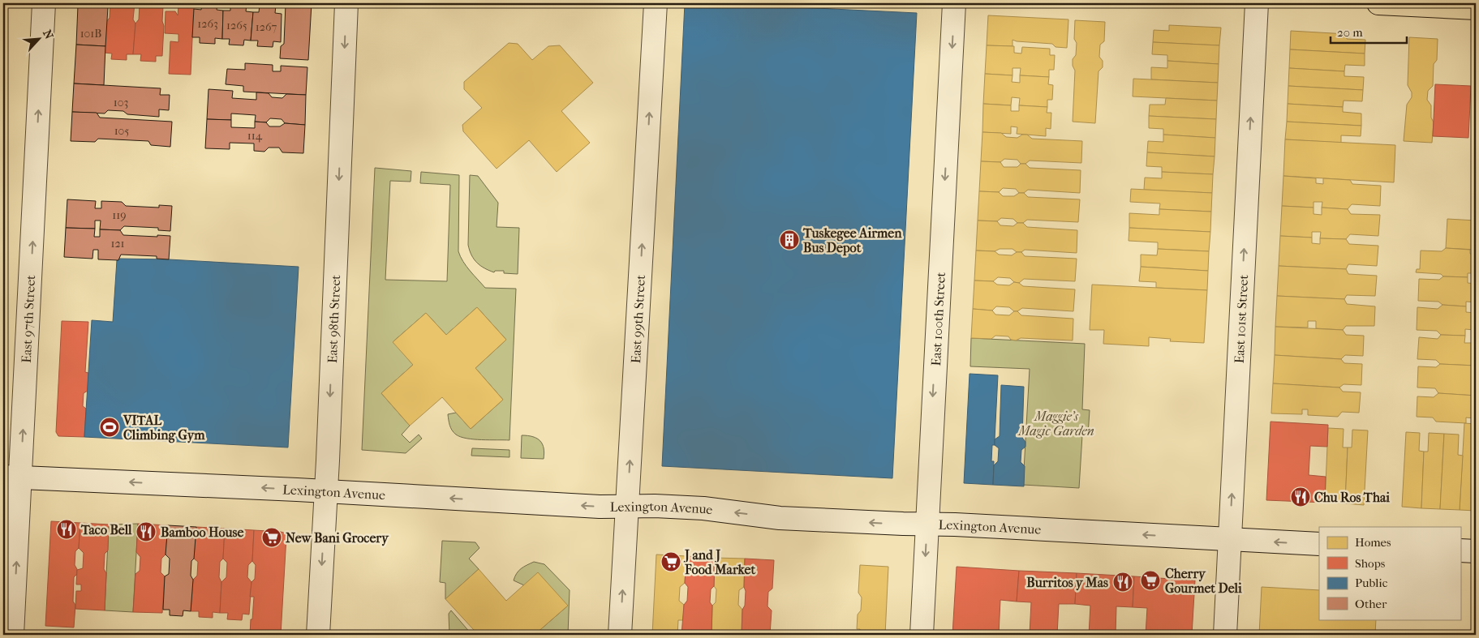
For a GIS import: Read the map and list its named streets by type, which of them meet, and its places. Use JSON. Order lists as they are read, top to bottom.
{
  "streets": {
    "street": [
      "East 99th Street",
      "East 100th Street",
      "East 97th Street",
      "East 98th Street",
      "East 101st Street",
      "Lexington Avenue"
    ]
  },
  "crossings": [
    ["East 99th Street", "Lexington Avenue"],
    ["East 100th Street", "Lexington Avenue"],
    ["East 97th Street", "Lexington Avenue"],
    ["East 98th Street", "Lexington Avenue"],
    ["East 101st Street", "Lexington Avenue"]
  ],
  "one_way": [
    "East 99th Street",
    "East 100th Street",
    "East 97th Street",
    "East 98th Street",
    "East 101st Street",
    "Lexington Avenue"
  ],
  "parks": ["Maggie's Magic Garden"],
  "places": {
    "building": ["Tuskegee Airmen Bus Depot"],
    "sports": ["VITAL Climbing Gym"],
    "restaurant": [
      "Chu Ros Thai",
      "Taco Bell",
      "Bamboo House",
      "Burritos y Mas"
    ],
    "supermarket": ["New Bani Grocery", "J and J Food Market", "Cherry Gourmet Deli"]
  },
  "house_numbers": [
    "1263",
    "1265",
    "1267",
    "101B",
    "103",
    "105",
    "114",
    "119",
    "121"
  ],
  "legend": [
    "Homes",
    "Shops",
    "Public",
    "Other"
  ],
  "scale_bar": "20 m",
  "north": "top right"
}
